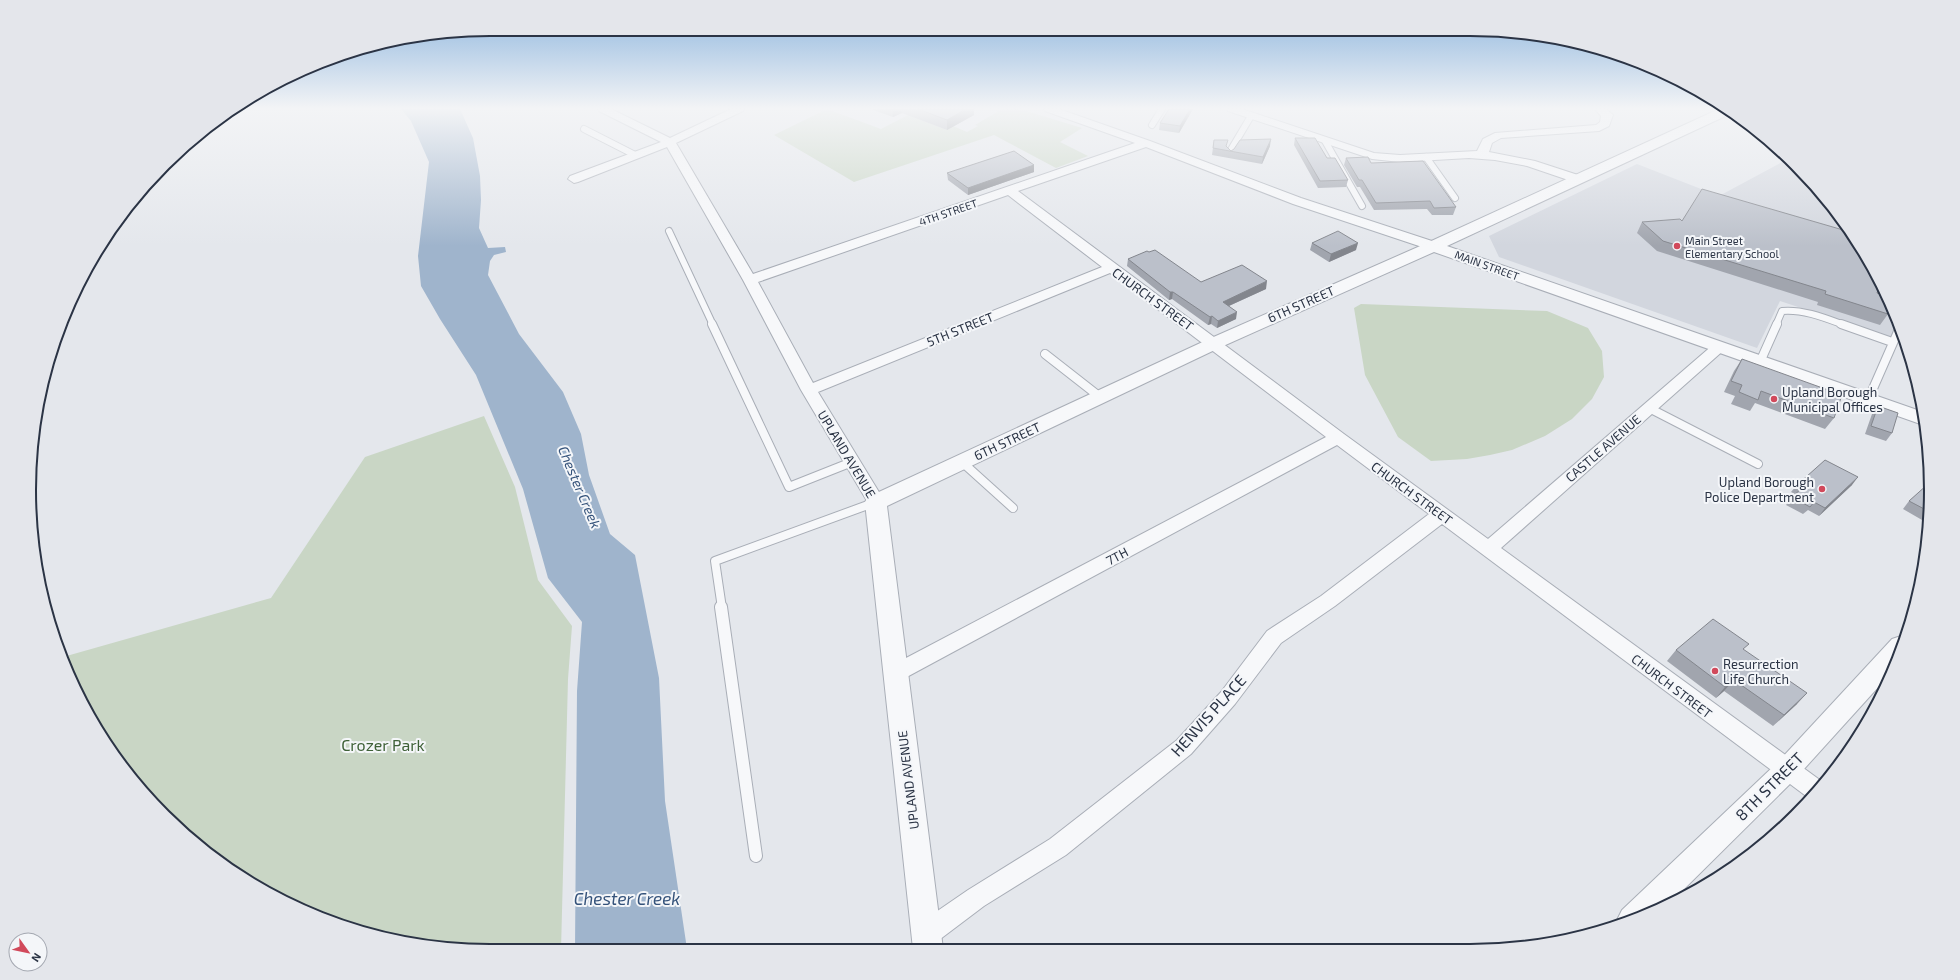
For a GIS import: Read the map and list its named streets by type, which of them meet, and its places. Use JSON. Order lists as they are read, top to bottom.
{
  "streets": {
    "street": [
      "4TH STREET",
      "MAIN STREET",
      "CHURCH STREET",
      "6TH STREET",
      "5TH STREET",
      "CASTLE AVENUE",
      "UPLAND AVENUE",
      "7TH",
      "HENVIS PLACE",
      "8TH STREET"
    ]
  },
  "crossings": [
    ["4TH STREET", "CHURCH STREET"],
    ["4TH STREET", "UPLAND AVENUE"],
    ["MAIN STREET", "6TH STREET"],
    ["MAIN STREET", "CASTLE AVENUE"],
    ["CHURCH STREET", "6TH STREET"],
    ["CHURCH STREET", "5TH STREET"],
    ["CHURCH STREET", "CASTLE AVENUE"],
    ["CHURCH STREET", "7TH"],
    ["CHURCH STREET", "HENVIS PLACE"],
    ["CHURCH STREET", "8TH STREET"],
    ["6TH STREET", "UPLAND AVENUE"],
    ["5TH STREET", "UPLAND AVENUE"],
    ["UPLAND AVENUE", "7TH"],
    ["UPLAND AVENUE", "HENVIS PLACE"]
  ],
  "water": ["Chester Creek"],
  "parks": ["Crozer Park"],
  "places": [
    "Main Street Elementary School",
    "Upland Borough Municipal Offices",
    "Upland Borough Police Department",
    "Resurrection Life Church"
  ],
  "north": "bottom right"
}
